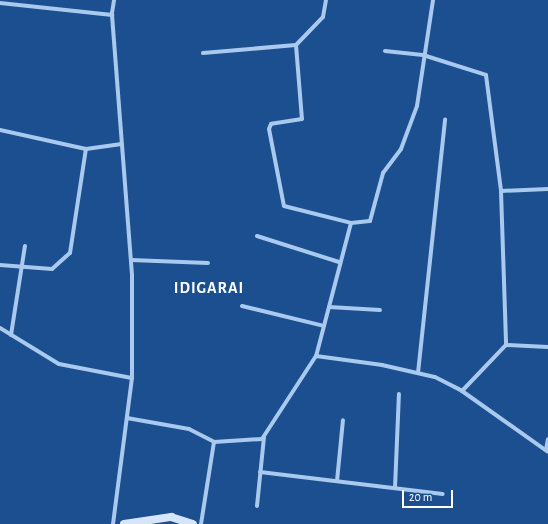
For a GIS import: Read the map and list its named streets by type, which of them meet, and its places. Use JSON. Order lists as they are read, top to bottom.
{
  "districts": ["IDIGARAI"],
  "scale_bar": "20 m"
}
